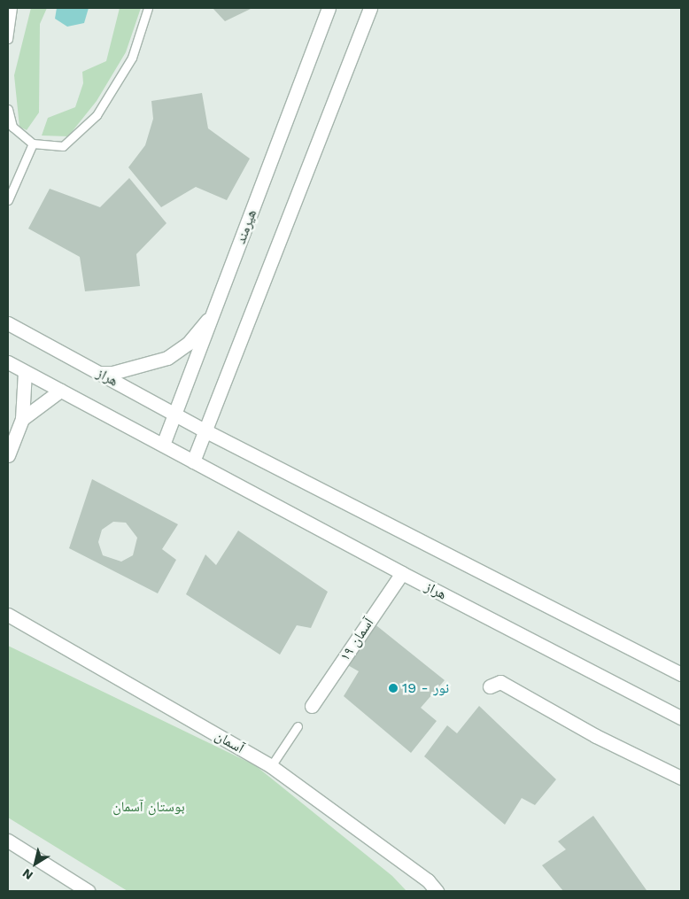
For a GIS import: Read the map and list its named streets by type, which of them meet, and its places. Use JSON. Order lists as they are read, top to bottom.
{
  "streets": {
    "street": [
      "هیرمند",
      "هراز",
      "آسمان ۱۹",
      "آسمان"
    ]
  },
  "crossings": [
    ["هیرمند", "هراز"],
    ["هراز", "آسمان ۱۹"]
  ],
  "parks": ["بوستان آسمان"],
  "places": ["19 - نور"],
  "north": "bottom left"
}
